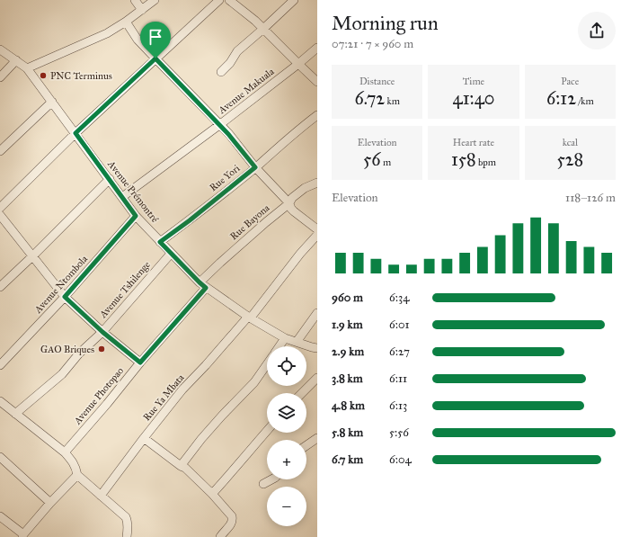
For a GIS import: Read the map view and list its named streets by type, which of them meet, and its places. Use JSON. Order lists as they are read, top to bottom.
{
  "streets": {
    "street": [
      "Avenue Makuala",
      "Rue Yori",
      "Avenue Prémontré",
      "Rue Bayona",
      "Avenue Ntombola",
      "Avenue Tshilenge",
      "Avenue Photopao",
      "Rue Ya Mbata"
    ]
  },
  "crossings": [
    ["Avenue Makuala", "Avenue Prémontré"],
    ["Rue Yori", "Avenue Prémontré"],
    ["Avenue Prémontré", "Rue Bayona"],
    ["Avenue Prémontré", "Avenue Ntombola"],
    ["Avenue Prémontré", "Avenue Tshilenge"],
    ["Avenue Prémontré", "Avenue Photopao"],
    ["Avenue Prémontré", "Rue Ya Mbata"]
  ],
  "places": ["PNC Terminus", "GAO Briques"],
  "page": {
    "heading": ["Morning run", "07:21 · 7 × 960 m"],
    "stats": [
      ["Distance", "6.72 km"],
      ["Time", "41:40"],
      ["Pace", "6:12 /km"],
      ["Elevation", "56 m"],
      ["Heart rate", "158 bpm"],
      ["kcal", "528"]
    ],
    "chart": ["Elevation", "118–126 m"],
    "list": [
      {
        "name": "960 m",
        "note": "6:34"
      },
      {
        "name": "1.9 km",
        "note": "6:01"
      },
      {
        "name": "2.9 km",
        "note": "6:27"
      },
      {
        "name": "3.8 km",
        "note": "6:11"
      },
      {
        "name": "4.8 km",
        "note": "6:13"
      },
      {
        "name": "5.8 km",
        "note": "5:56"
      },
      {
        "name": "6.7 km",
        "note": "6:04"
      }
    ],
    "map_buttons": ["+", "−"]
  }
}
